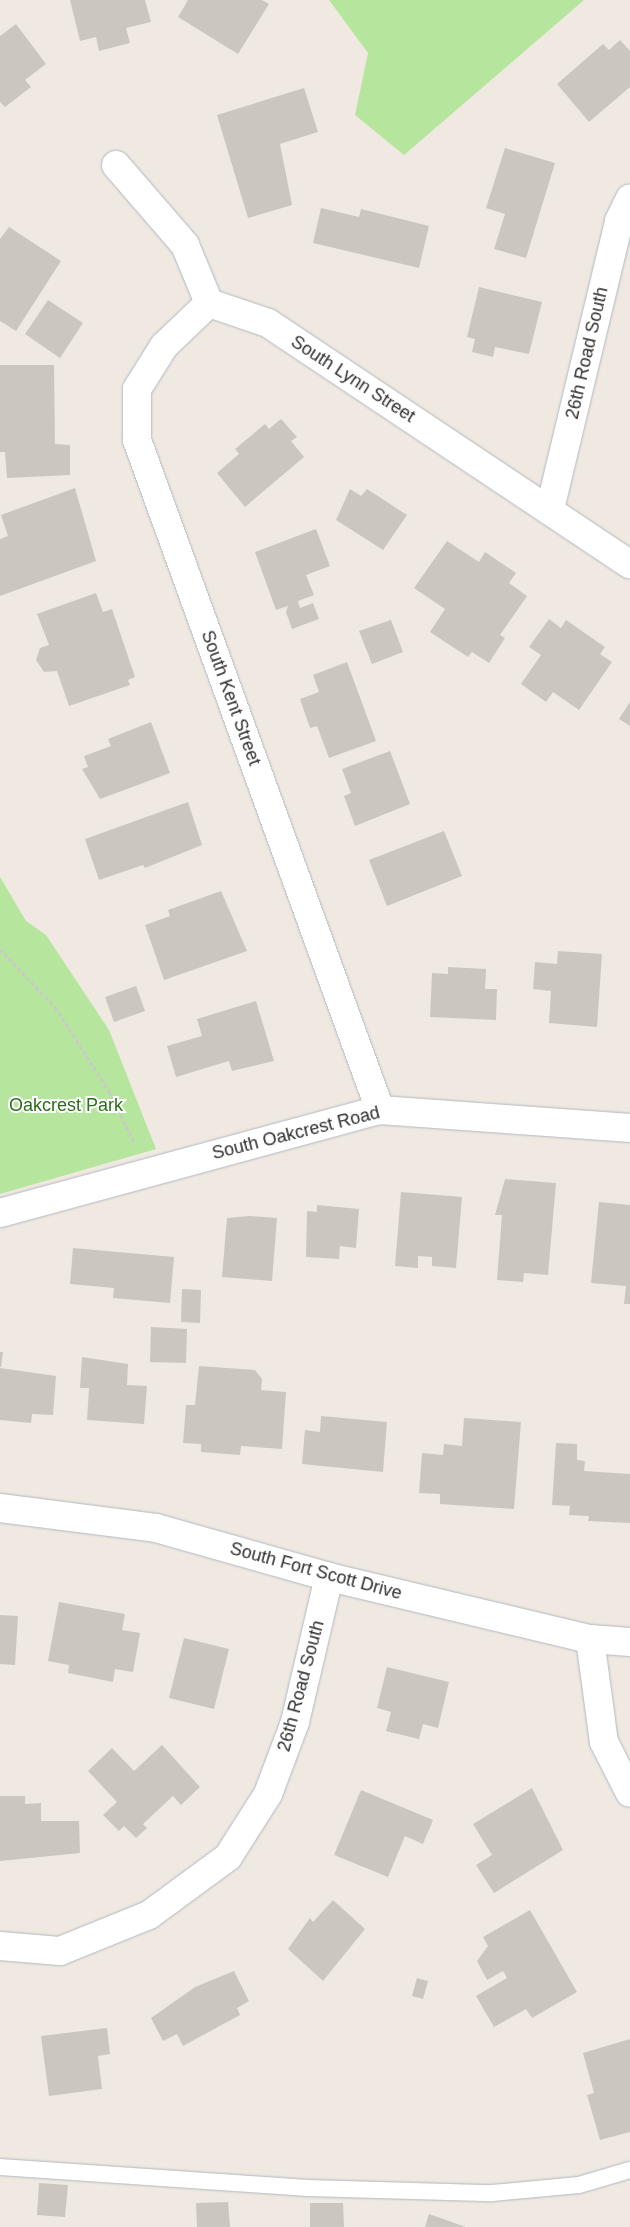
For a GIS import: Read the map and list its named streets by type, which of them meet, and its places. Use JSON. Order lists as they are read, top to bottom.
{
  "streets": {
    "street": [
      "26th Road South",
      "South Lynn Street",
      "South Kent Street",
      "South Oakcrest Road",
      "South Fort Scott Drive"
    ]
  },
  "crossings": [
    ["26th Road South", "South Lynn Street"],
    ["26th Road South", "South Fort Scott Drive"],
    ["South Lynn Street", "South Kent Street"],
    ["South Kent Street", "South Oakcrest Road"]
  ],
  "parks": ["Oakcrest Park"]
}
